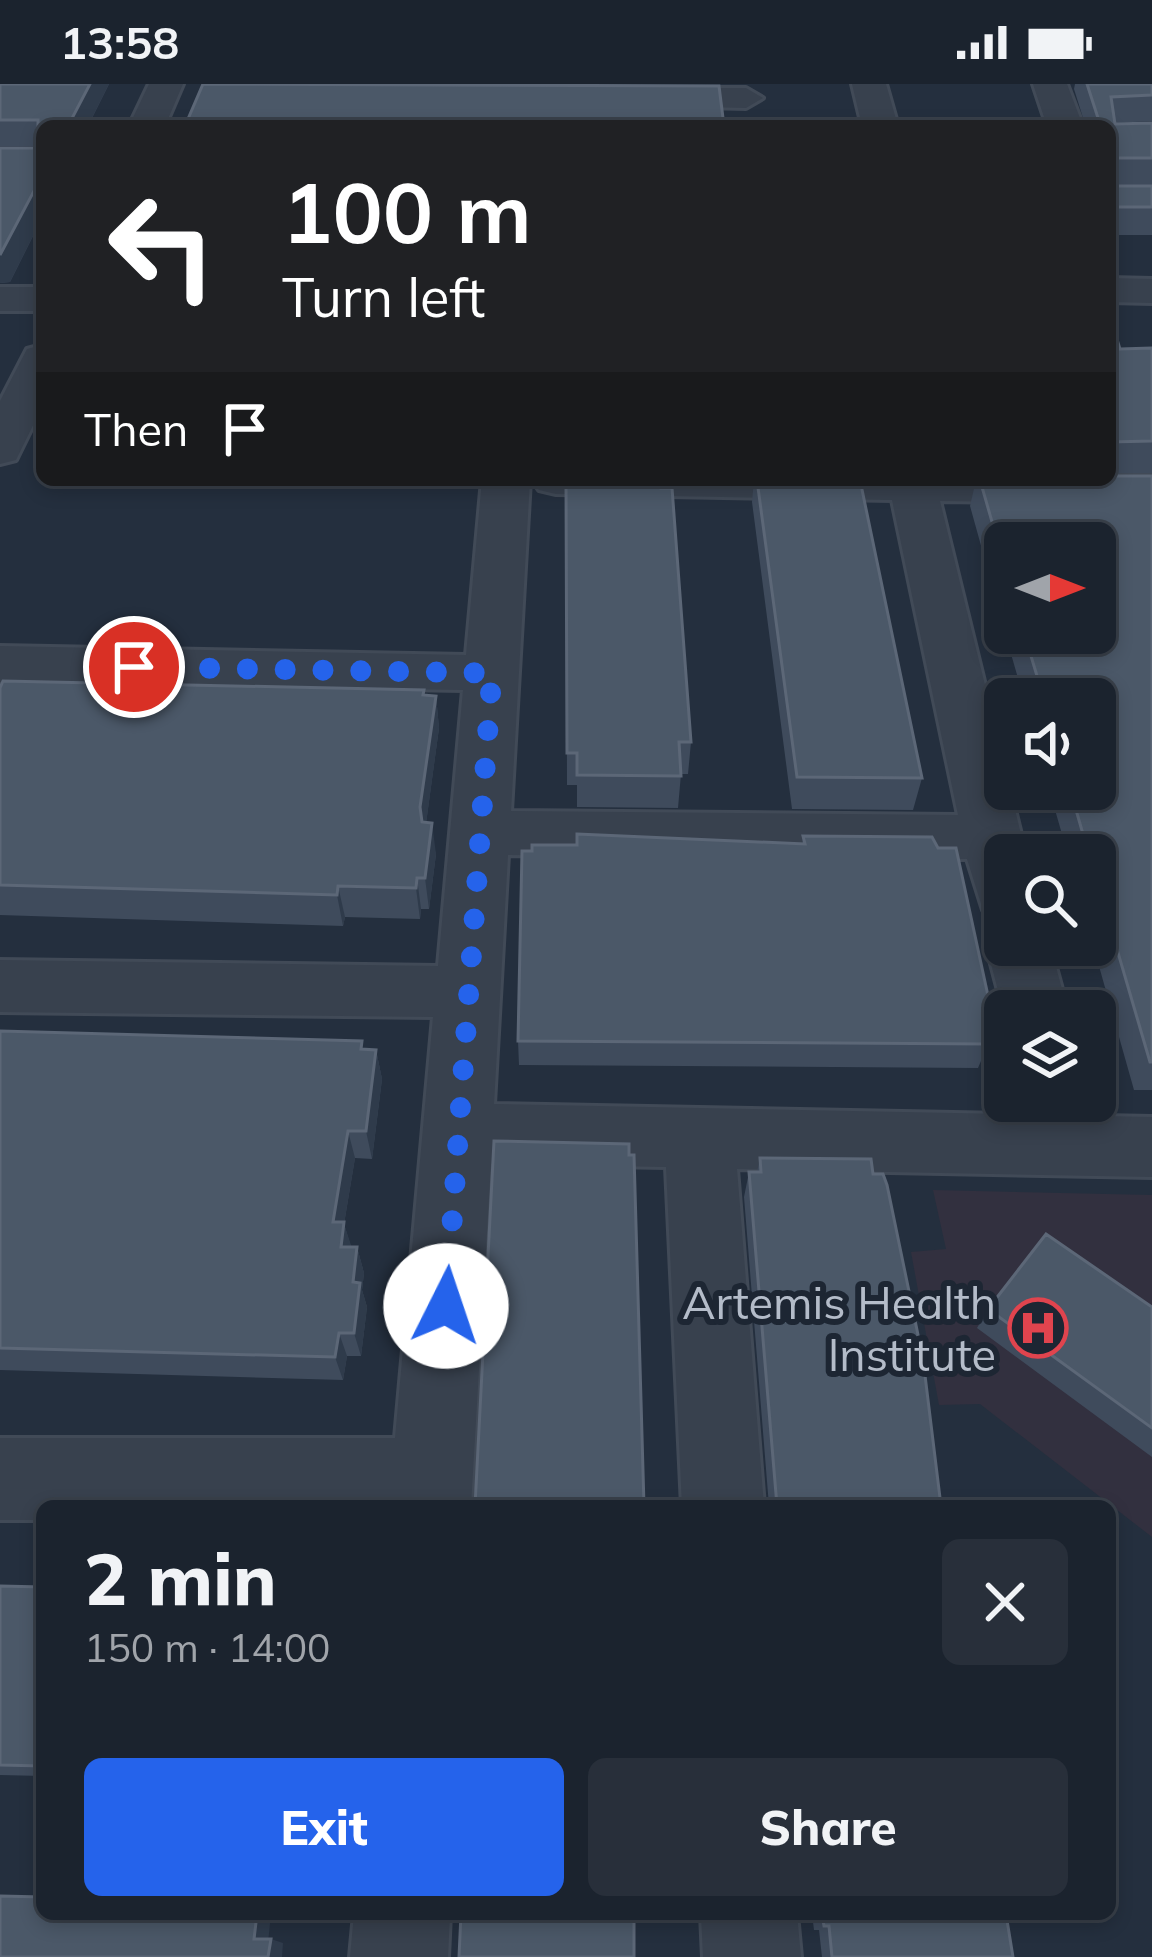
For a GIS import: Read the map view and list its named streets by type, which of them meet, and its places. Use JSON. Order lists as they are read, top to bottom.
{
  "places": {
    "hospital": ["Artemis Health Institute"]
  },
  "north": "right",
  "page": {
    "status": "13:58",
    "turn": ["100 m", "Turn left"],
    "then": "Then",
    "heading": ["2 min", "150 m · 14:00"],
    "buttons": ["Exit", "Share"]
  }
}
